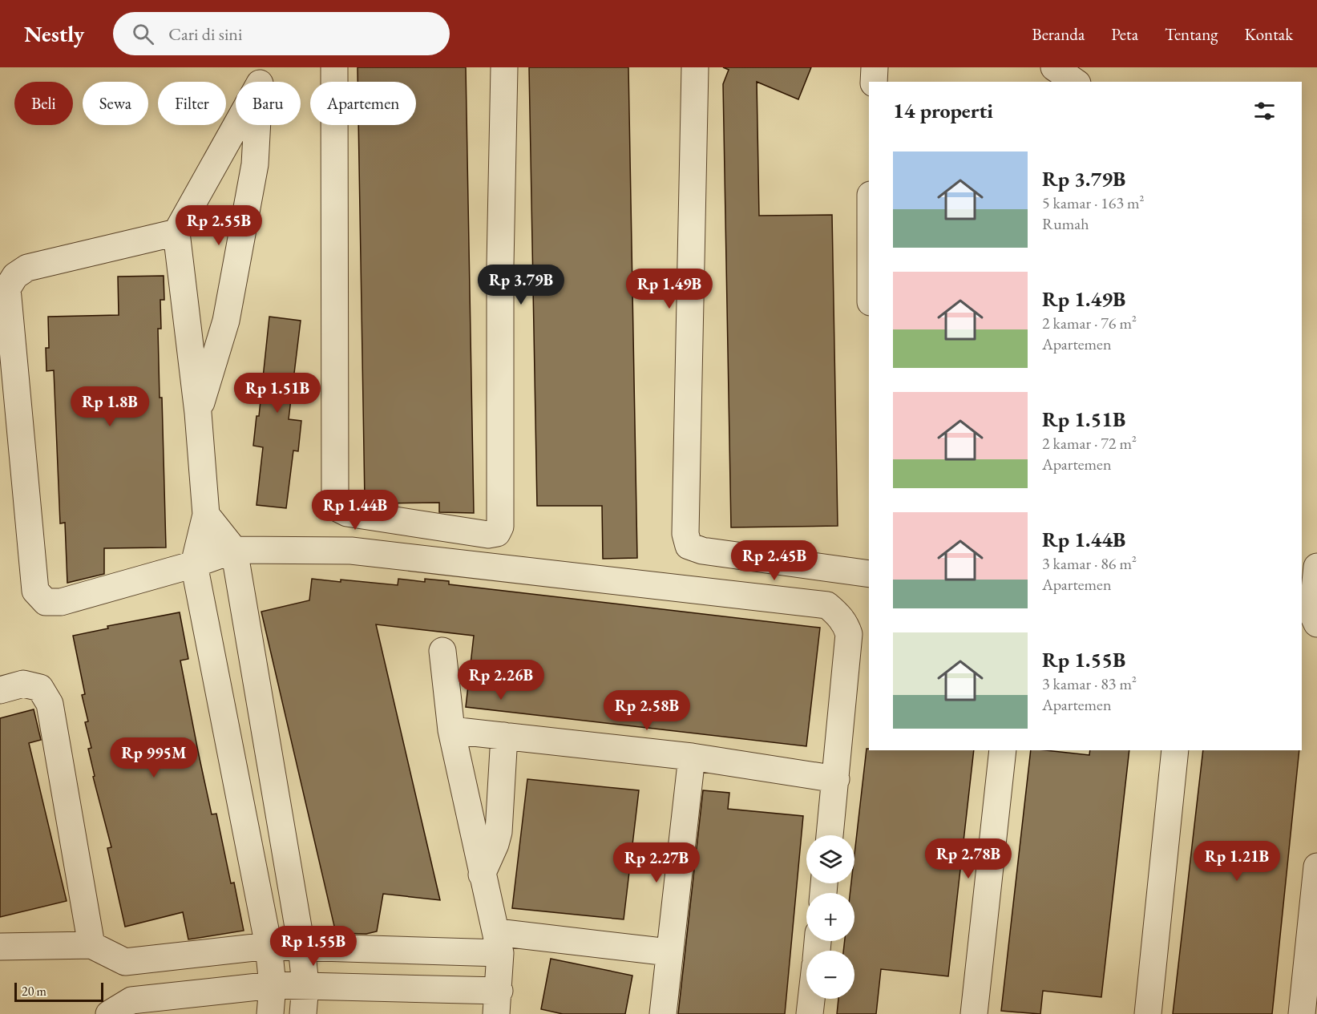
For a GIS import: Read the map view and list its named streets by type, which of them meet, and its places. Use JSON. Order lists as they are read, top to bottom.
{
  "scale_bar": "20 m",
  "page": {
    "header": "Nestly",
    "search": "Cari di sini",
    "nav": [
      "Beranda",
      "Peta",
      "Tentang",
      "Kontak"
    ],
    "chip": [
      "Beli",
      "Sewa",
      "Filter",
      "Baru",
      "Apartemen"
    ],
    "heading": "14 properti",
    "list": [
      {
        "name": "Rp 3.79B",
        "note": "5 kamar · 163 m² · Rumah"
      },
      {
        "name": "Rp 1.49B",
        "note": "2 kamar · 76 m² · Apartemen"
      },
      {
        "name": "Rp 1.51B",
        "note": "2 kamar · 72 m² · Apartemen"
      },
      {
        "name": "Rp 1.44B",
        "note": "3 kamar · 86 m² · Apartemen"
      },
      {
        "name": "Rp 1.55B",
        "note": "3 kamar · 83 m² · Apartemen"
      }
    ],
    "price": [
      "Rp 2.55B",
      "Rp 3.79B",
      "Rp 1.49B",
      "Rp 1.51B",
      "Rp 1.8B",
      "Rp 1.44B",
      "Rp 2.45B",
      "Rp 2.26B",
      "Rp 2.58B",
      "Rp 995M",
      "Rp 2.78B",
      "Rp 1.21B",
      "Rp 2.27B",
      "Rp 1.55B"
    ],
    "map_buttons": ["+", "−"],
    "scale": "20 m"
  }
}
